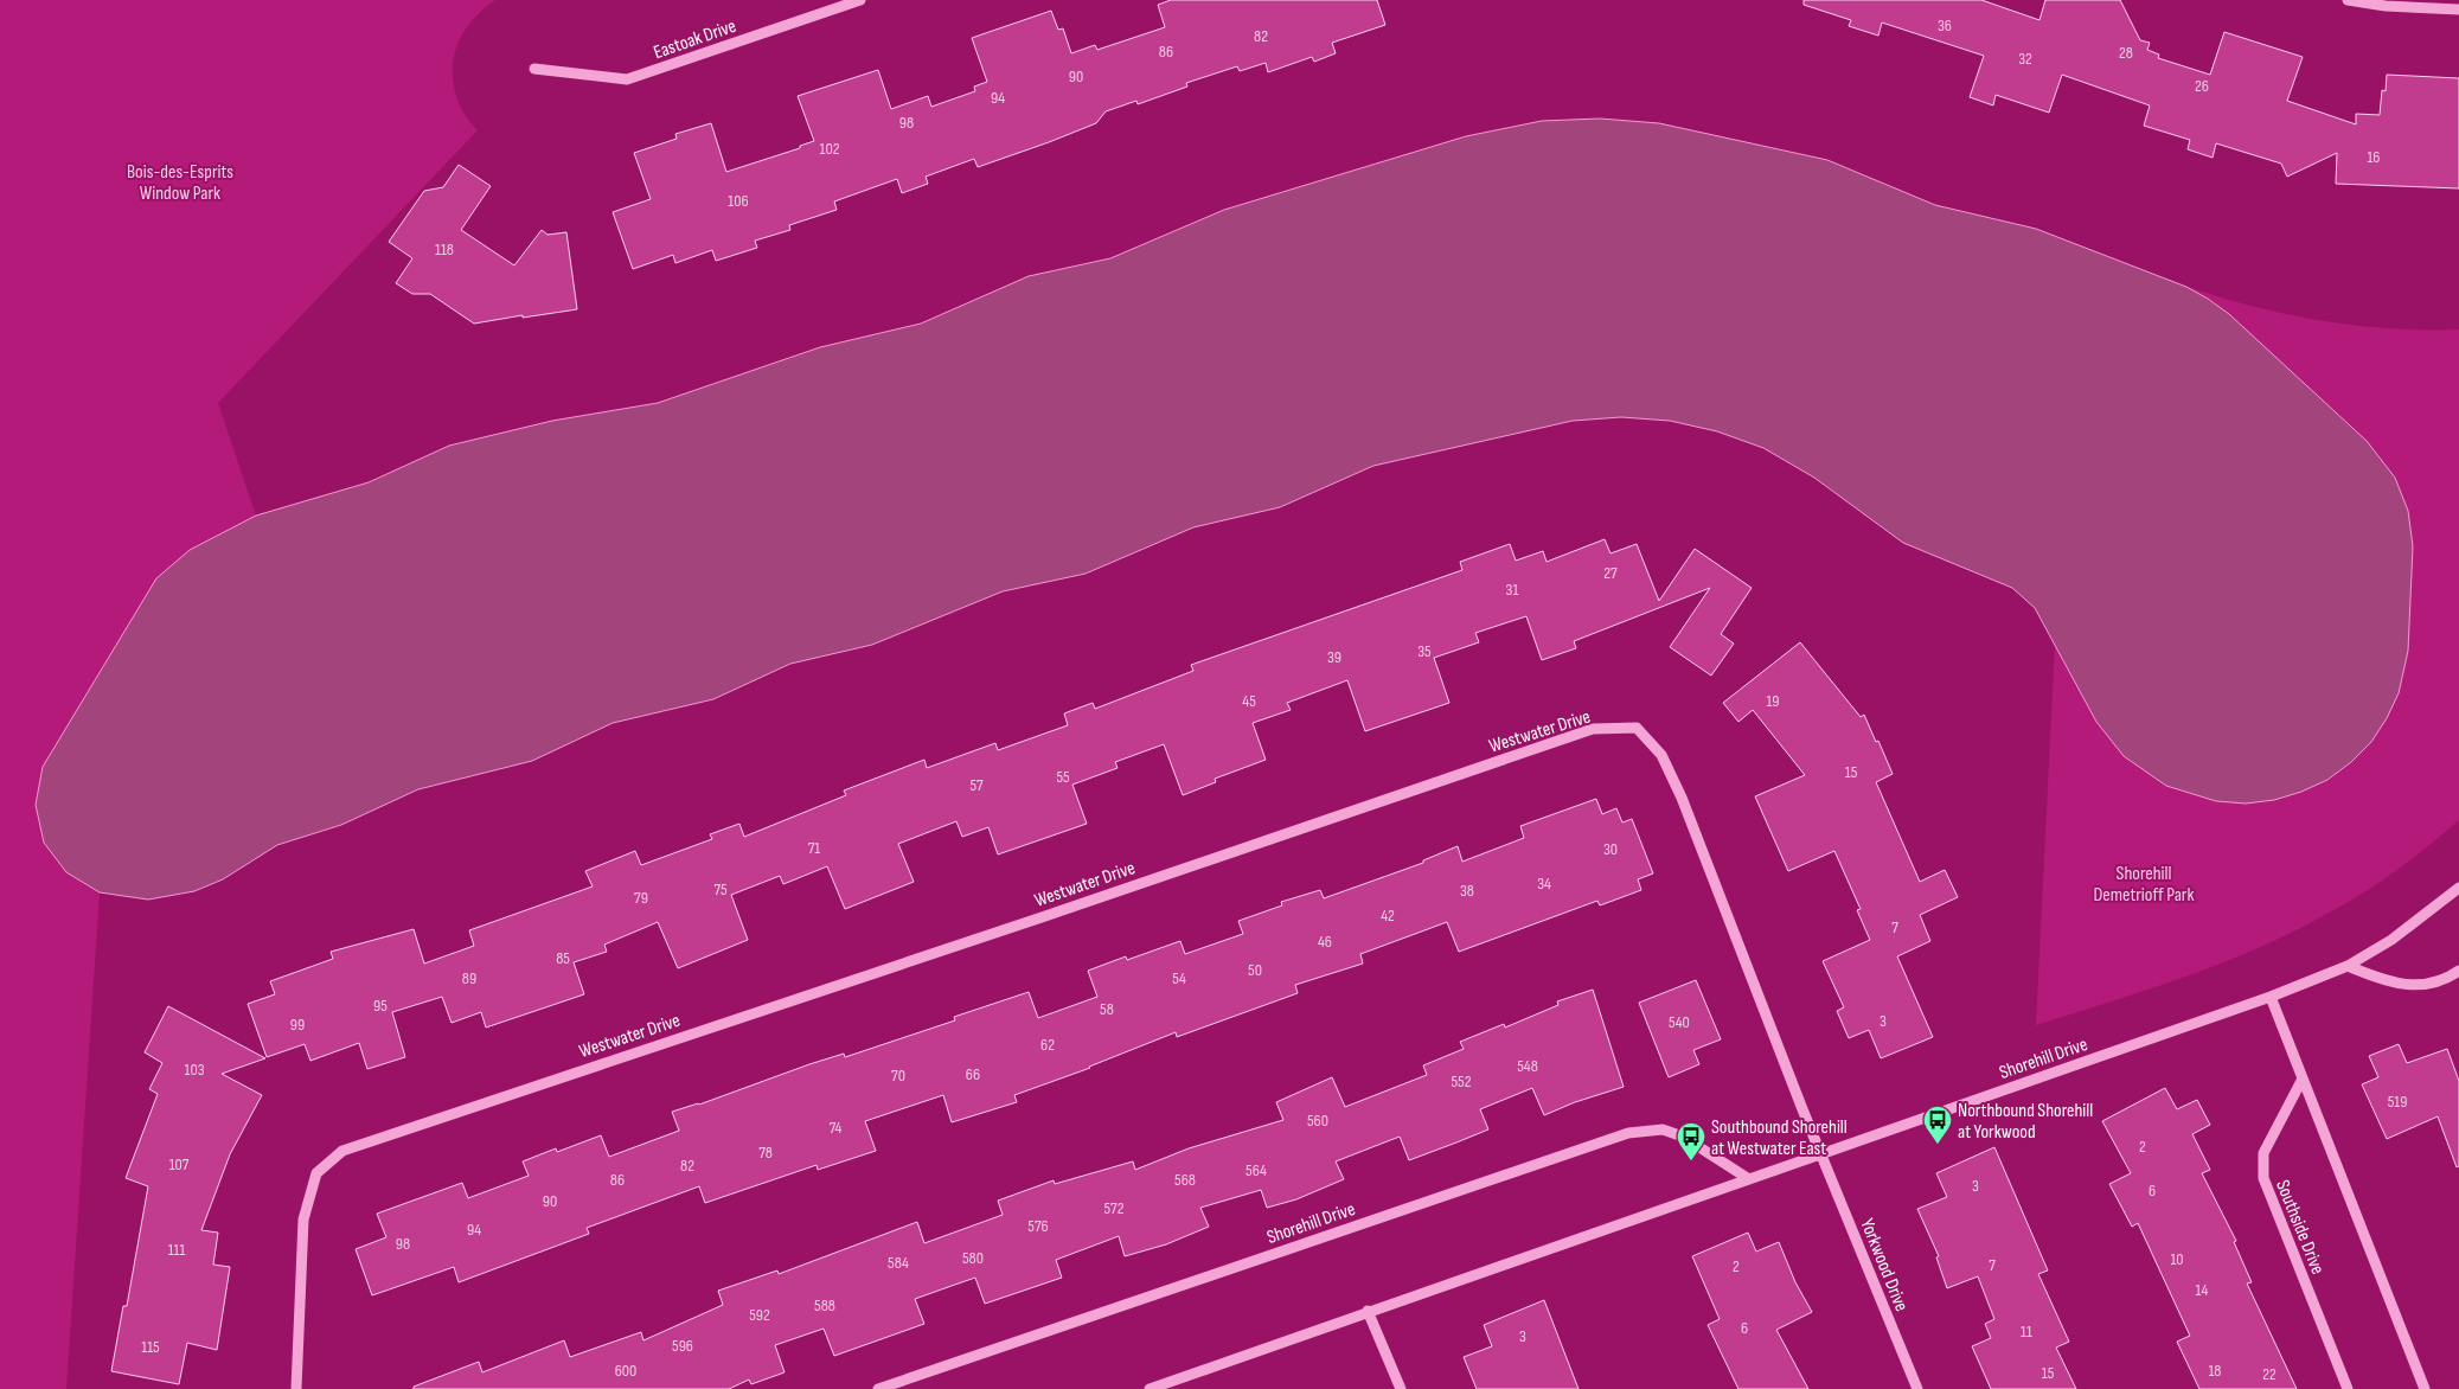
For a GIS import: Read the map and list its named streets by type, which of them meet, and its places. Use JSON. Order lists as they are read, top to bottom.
{
  "streets": {
    "street": [
      "Eastoak Drive",
      "Westwater Drive",
      "Shorehill Drive",
      "Southside Drive",
      "Yorkwood Drive"
    ]
  },
  "crossings": [
    ["Westwater Drive", "Shorehill Drive"],
    ["Westwater Drive", "Yorkwood Drive"],
    ["Shorehill Drive", "Yorkwood Drive"]
  ],
  "parks": ["Bois-des-Esprits Window Park", "Shorehill Demetrioff Park"],
  "places": {
    "bus stop": ["Northbound Shorehill at Yorkwood", "Southbound Shorehill at Westwater East"]
  },
  "house_numbers": [
    "36",
    "82",
    "86",
    "28",
    "32",
    "90",
    "26",
    "94",
    "98",
    "102",
    "16",
    "106",
    "118",
    "27",
    "31",
    "35",
    "39",
    "45",
    "19",
    "15",
    "55",
    "57",
    "71",
    "30",
    "34",
    "75",
    "38",
    "79",
    "42",
    "7",
    "46",
    "85",
    "50",
    "89",
    "54",
    "95",
    "58",
    "3",
    "540",
    "99",
    "62",
    "548",
    "103",
    "66",
    "70",
    "552",
    "519",
    "560",
    "74",
    "2",
    "78",
    "107",
    "82",
    "564",
    "86",
    "568",
    "3",
    "6",
    "90",
    "572",
    "576",
    "94",
    "98",
    "111",
    "580",
    "10",
    "584",
    "7",
    "2",
    "14",
    "588",
    "592",
    "6",
    "11",
    "3",
    "596",
    "115",
    "600",
    "18",
    "15",
    "22"
  ]
}
